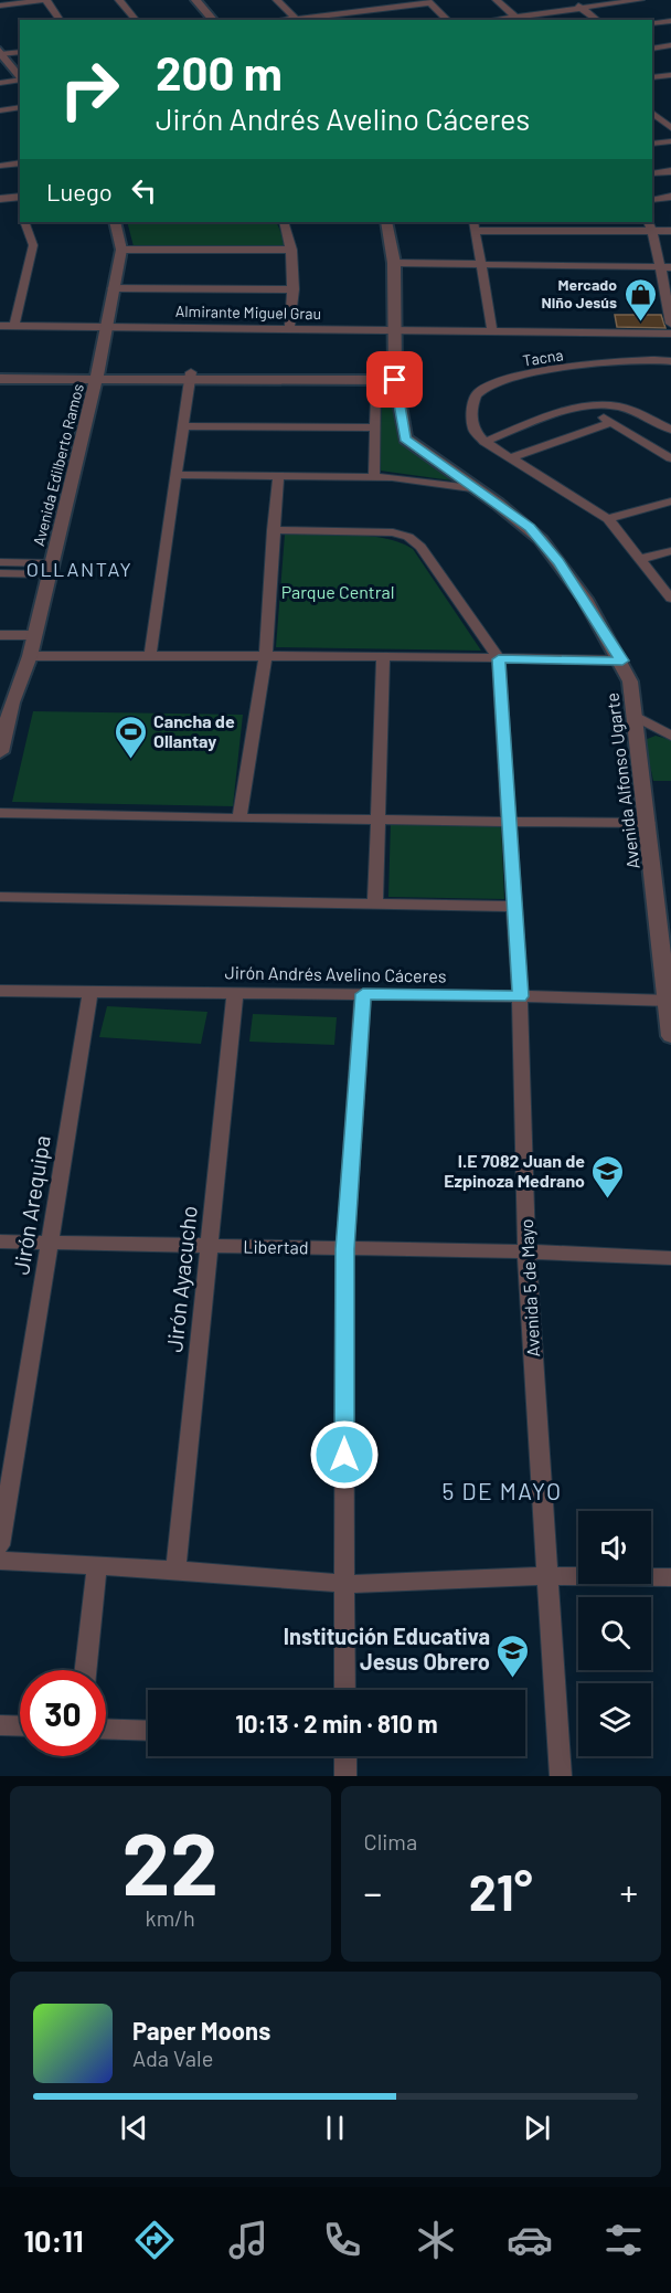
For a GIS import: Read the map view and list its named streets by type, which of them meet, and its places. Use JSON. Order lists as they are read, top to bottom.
{
  "streets": {
    "street": [
      "Almirante Miguel Grau",
      "Tacna",
      "Avenida Edilberto Ramos",
      "Avenida Alfonso Ugarte",
      "Jirón Andrés Avelino Cáceres",
      "Jirón Arequipa",
      "Libertad",
      "Jirón Ayacucho",
      "Avenida 5 de Mayo"
    ]
  },
  "crossings": [
    ["Almirante Miguel Grau", "Avenida Edilberto Ramos"],
    ["Almirante Miguel Grau", "Avenida Alfonso Ugarte"],
    ["Avenida Alfonso Ugarte", "Jirón Andrés Avelino Cáceres"],
    ["Jirón Andrés Avelino Cáceres", "Jirón Arequipa"],
    ["Jirón Andrés Avelino Cáceres", "Jirón Ayacucho"],
    ["Jirón Andrés Avelino Cáceres", "Avenida 5 de Mayo"],
    ["Jirón Arequipa", "Libertad"],
    ["Libertad", "Jirón Ayacucho"],
    ["Libertad", "Avenida 5 de Mayo"]
  ],
  "districts": ["OLLANTAY", "5 DE MAYO"],
  "parks": ["Parque Central"],
  "places": {
    "shop": ["Mercado Niño Jesús"],
    "sports": ["Cancha de Ollantay"],
    "school or university": ["I.E 7082 Juan de Ezpinoza Medrano", "Institución Educativa Jesus Obrero"]
  },
  "page": {
    "turn": ["200 m", "Jirón Andrés Avelino Cáceres"],
    "then": "Luego",
    "limit": "30",
    "trip": "10:13 · 2 min · 810 m",
    "tile": [
      ["22", "km/h"],
      "Clima"
    ],
    "heat": ["−", "21°", "+"],
    "song": ["Paper Moons", "Ada Vale"],
    "tabs": "10:11"
  }
}
